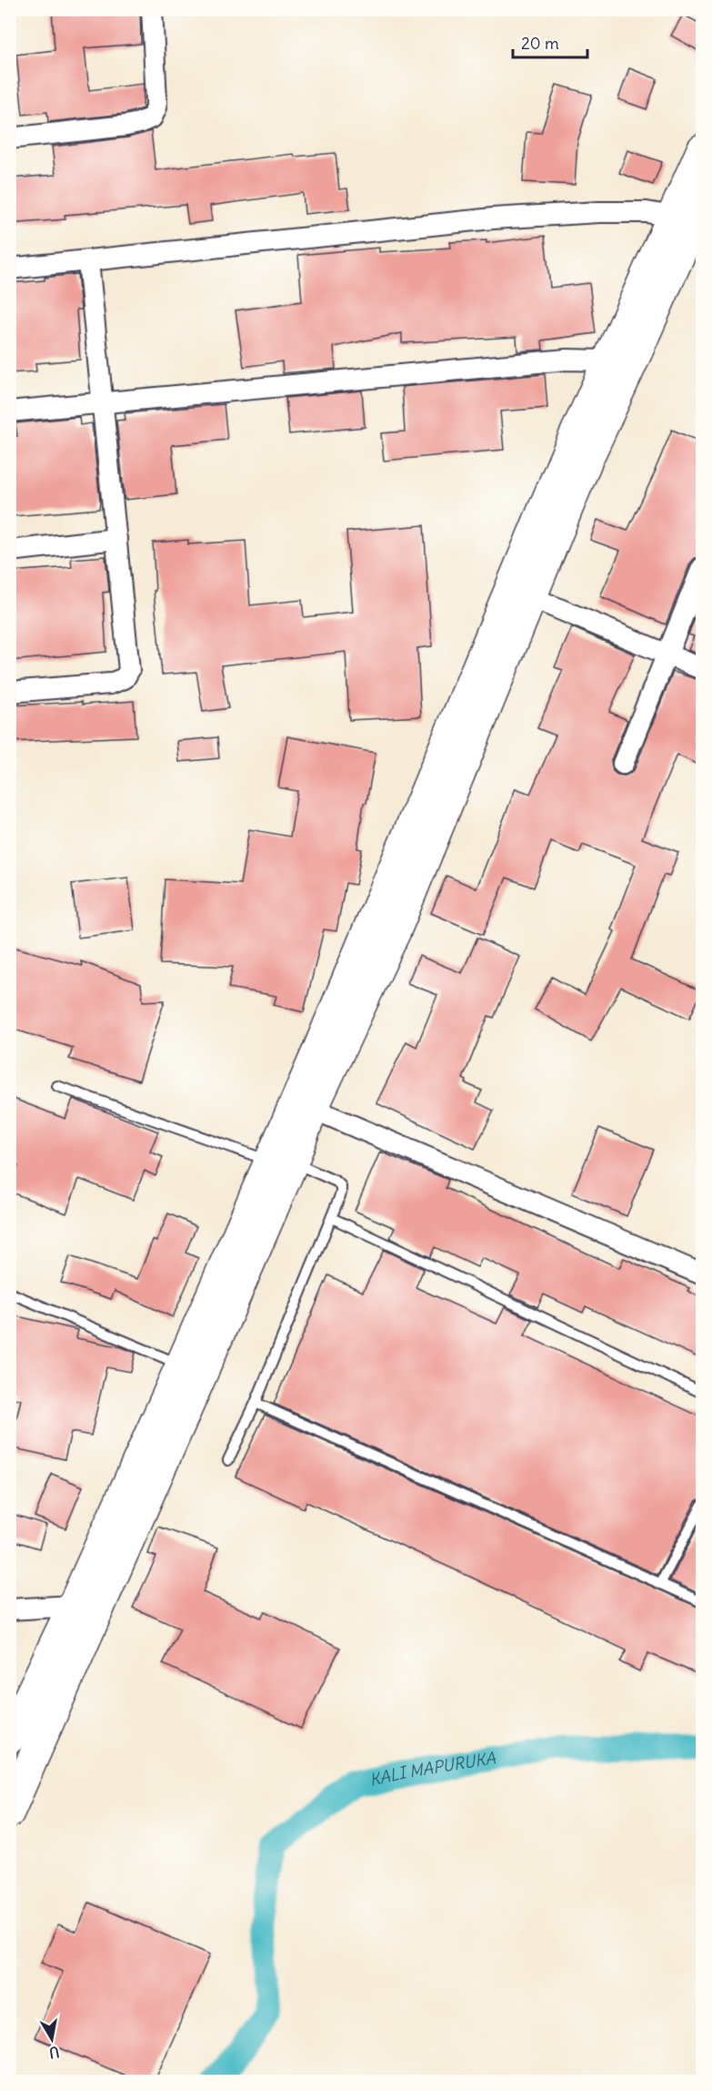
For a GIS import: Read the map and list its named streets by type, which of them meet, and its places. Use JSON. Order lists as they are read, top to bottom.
{
  "water": ["KALI MAPURUKA"],
  "scale_bar": "20 m",
  "north": "bottom"
}
